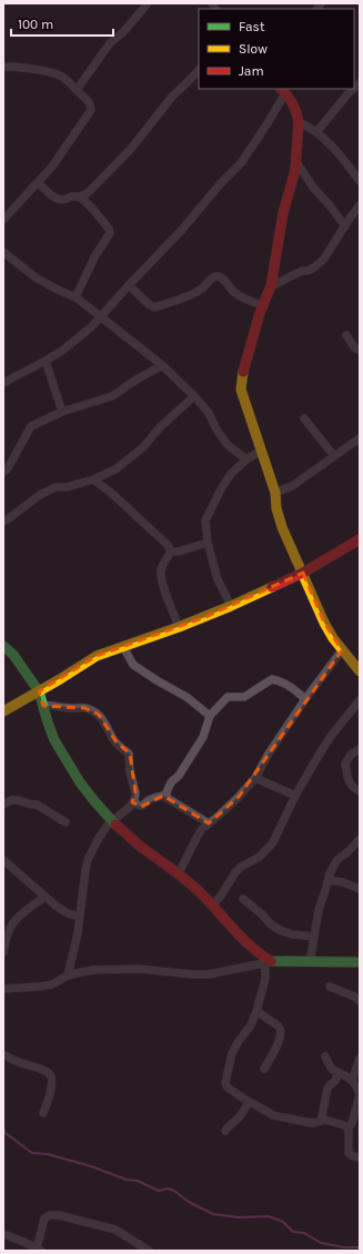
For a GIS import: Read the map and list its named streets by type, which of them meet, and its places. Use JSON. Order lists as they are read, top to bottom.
{
  "legend": ["Fast", "Slow", "Jam"],
  "scale_bar": "100 m"
}
